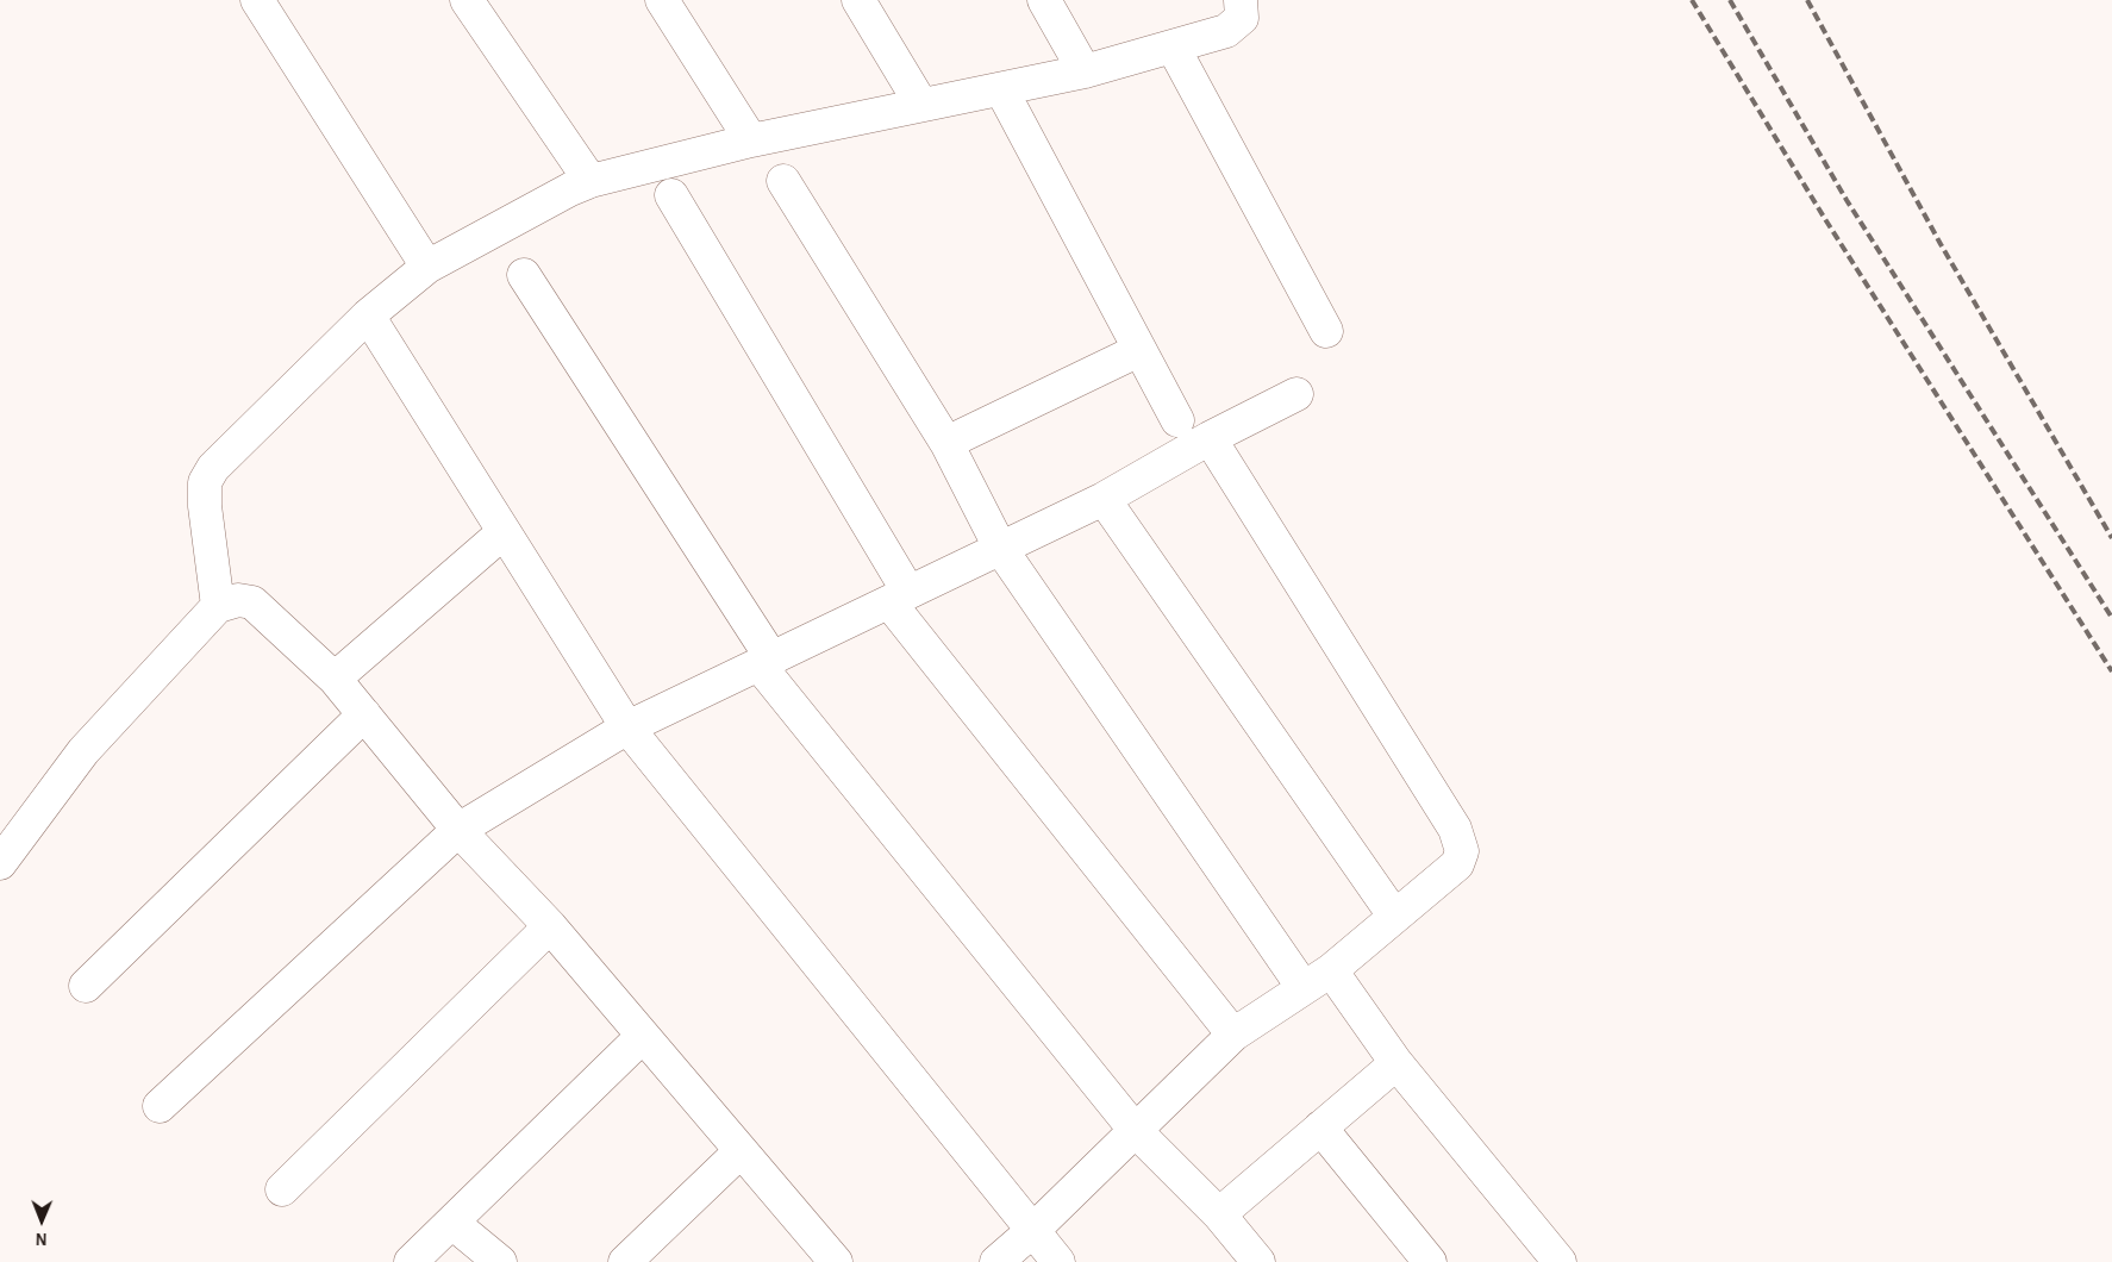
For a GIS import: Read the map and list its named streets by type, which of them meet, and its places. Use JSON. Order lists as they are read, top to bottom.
{
  "north": "bottom"
}
